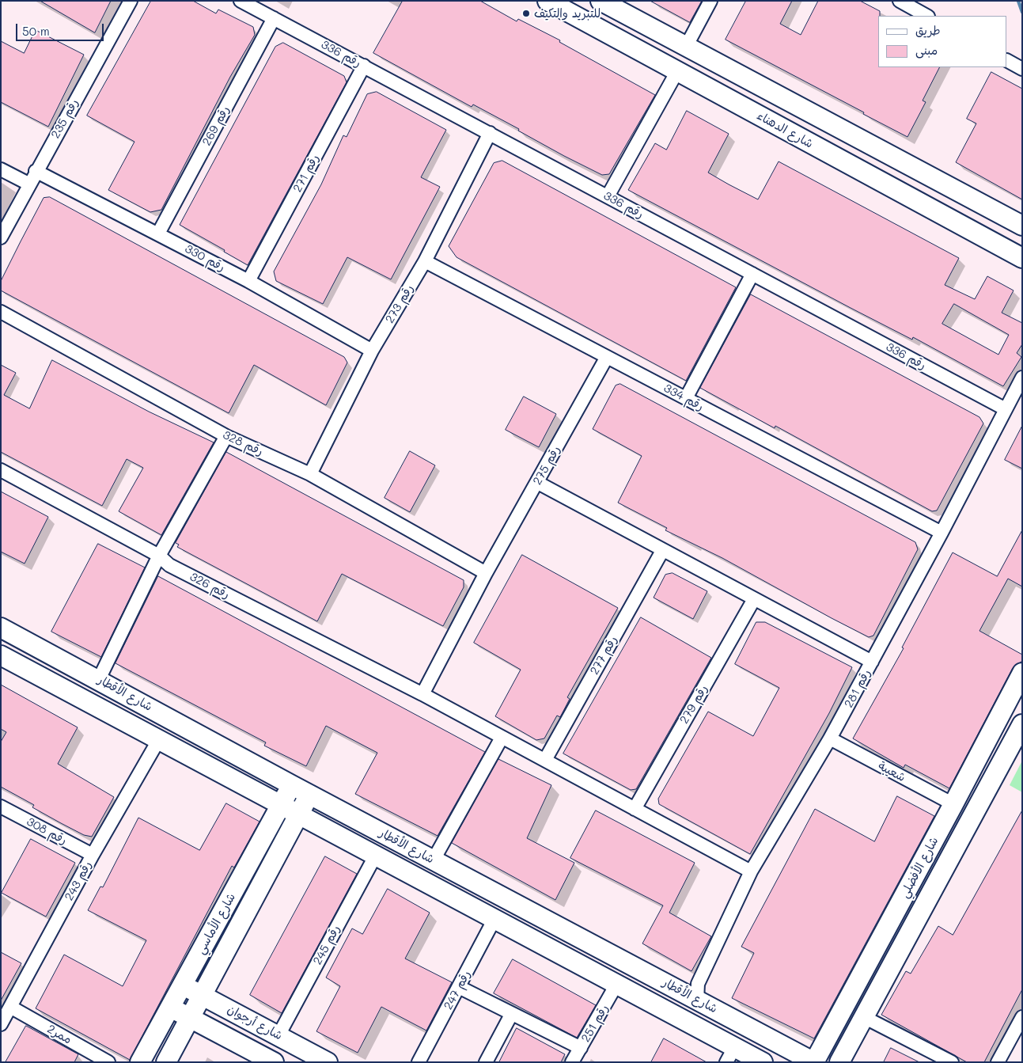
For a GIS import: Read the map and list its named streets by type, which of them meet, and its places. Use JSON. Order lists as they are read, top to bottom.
{
  "streets": {
    "street": [
      "رقم 336",
      "رقم 235",
      "رقم 269",
      "شارع الدهناء",
      "رقم 271",
      "رقم 330",
      "رقم 273",
      "رقم 334",
      "رقم 328",
      "رقم 275",
      "رقم 326",
      "رقم 277",
      "رقم 281",
      "شارع الأقطار",
      "رقم 279",
      "شعيبة",
      "رقم 308",
      "شارع الأفضلي",
      "رقم 243",
      "شارع الأماسي",
      "رقم 245",
      "رقم 247",
      "شارع أرجوان",
      "رقم 251",
      "ممر2"
    ]
  },
  "crossings": [
    ["رقم 336", "رقم 269"],
    ["رقم 336", "رقم 271"],
    ["رقم 336", "رقم 273"],
    ["رقم 336", "رقم 281"],
    ["رقم 235", "رقم 330"],
    ["رقم 269", "رقم 330"],
    ["رقم 271", "رقم 330"],
    ["رقم 330", "رقم 273"],
    ["رقم 273", "رقم 334"],
    ["رقم 273", "رقم 328"],
    ["رقم 334", "رقم 275"],
    ["رقم 334", "رقم 281"],
    ["رقم 328", "رقم 275"],
    ["رقم 275", "رقم 326"],
    ["رقم 326", "رقم 277"],
    ["رقم 326", "رقم 281"],
    ["رقم 326", "رقم 279"],
    ["رقم 281", "شارع الأقطار"],
    ["رقم 281", "شعيبة"],
    ["شارع الأقطار", "شارع الأفضلي"],
    ["شارع الأقطار", "رقم 243"],
    ["شارع الأقطار", "شارع الأماسي"],
    ["شارع الأقطار", "رقم 245"],
    ["شارع الأقطار", "رقم 247"],
    ["شارع الأقطار", "رقم 251"],
    ["شعيبة", "شارع الأفضلي"],
    ["رقم 308", "رقم 243"],
    ["رقم 243", "ممر2"],
    ["شارع الأماسي", "شارع أرجوان"],
    ["رقم 245", "شارع أرجوان"]
  ],
  "places": ["للتبرید والتکیف"],
  "legend": ["طريق", "مبنى"],
  "scale_bar": "50 m"
}
